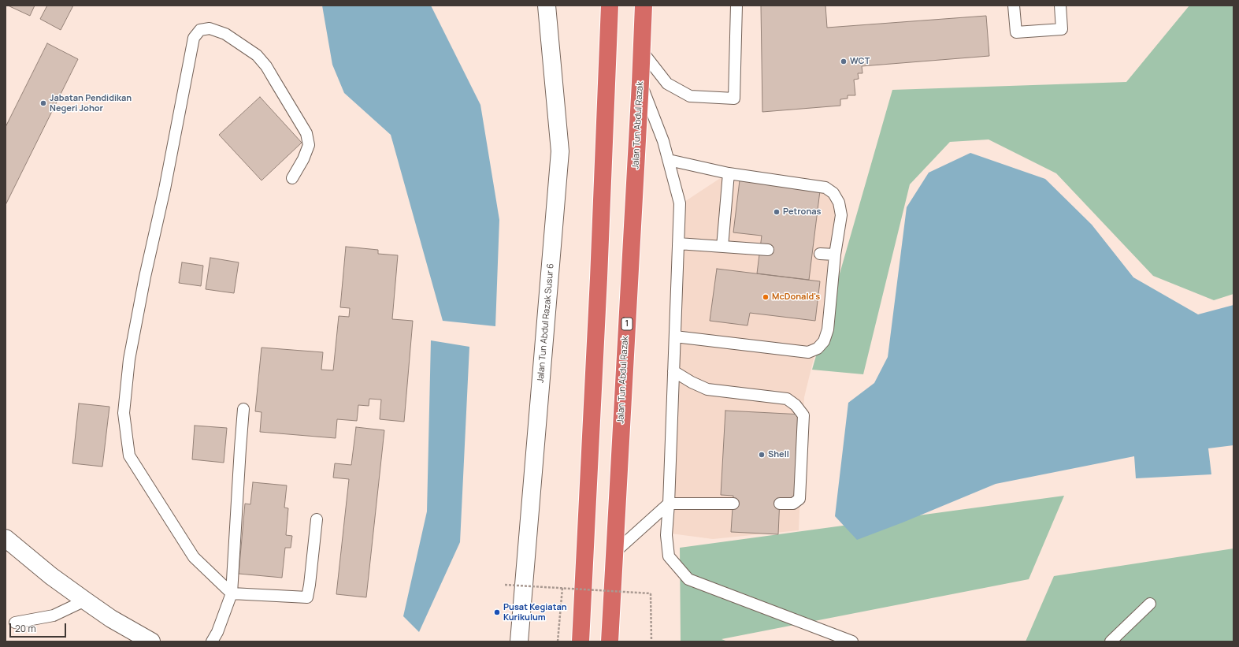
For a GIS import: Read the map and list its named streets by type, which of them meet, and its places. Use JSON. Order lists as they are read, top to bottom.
{
  "streets": {
    "highway": ["Jalan Tun Abdul Razak", "1"],
    "street": ["Jalan Tun Abdul Razak Susur 6"]
  },
  "places": [
    "WCT",
    "Jabatan Pendidikan Negeri Johor",
    "Petronas",
    "McDonald's",
    "Shell",
    "Pusat Kegiatan Kurikulum"
  ],
  "scale_bar": "20 m"
}
